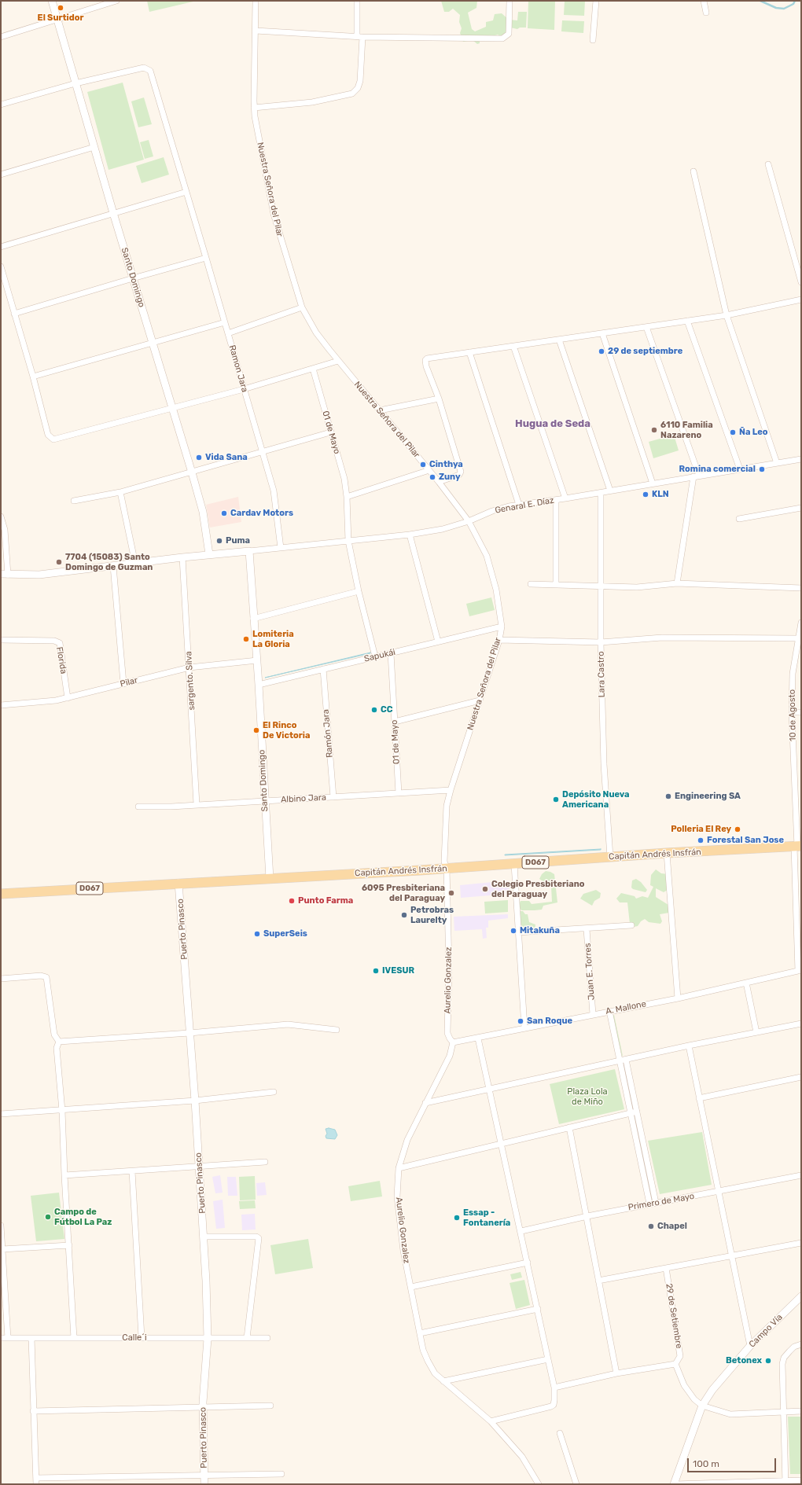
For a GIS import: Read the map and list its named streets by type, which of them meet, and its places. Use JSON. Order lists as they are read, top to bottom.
{
  "streets": {
    "main road": ["Capitán Andrés Insfrán", "D067"],
    "street": [
      "Nuestra Señora del Pilar",
      "Santo Domingo",
      "Ramon Jara",
      "01 de Mayo",
      "Genaral E. Díaz",
      "Sapukái",
      "Florida",
      "Lara Castro",
      "sargento. Silva",
      "Pilar",
      "10 de Agosto",
      "Ramón Jara",
      "Albino Jara",
      "Puerto Pinasco",
      "Juan E. Torres",
      "Aurelio Gonzalez",
      "A. Mallone",
      "Primero de Mayo",
      "29 de Setiembre",
      "Campo Vía",
      "Calle´i"
    ]
  },
  "crossings": [
    ["Nuestra Señora del Pilar", "Genaral E. Díaz"],
    ["Nuestra Señora del Pilar", "Sapukái"],
    ["Nuestra Señora del Pilar", "Albino Jara"],
    ["Nuestra Señora del Pilar", "Capitán Andrés Insfrán"],
    ["Nuestra Señora del Pilar", "Aurelio Gonzalez"],
    ["Santo Domingo", "Ramon Jara"],
    ["Santo Domingo", "Genaral E. Díaz"],
    ["Santo Domingo", "Sapukái"],
    ["Santo Domingo", "Pilar"],
    ["Santo Domingo", "Albino Jara"],
    ["Santo Domingo", "Capitán Andrés Insfrán"],
    ["Ramon Jara", "Genaral E. Díaz"],
    ["01 de Mayo", "Genaral E. Díaz"],
    ["01 de Mayo", "Sapukái"],
    ["01 de Mayo", "Albino Jara"],
    ["Genaral E. Díaz", "Lara Castro"],
    ["Sapukái", "Ramón Jara"],
    ["Florida", "Pilar"],
    ["Lara Castro", "Capitán Andrés Insfrán"],
    ["sargento. Silva", "Pilar"],
    ["sargento. Silva", "Albino Jara"],
    ["10 de Agosto", "Capitán Andrés Insfrán"],
    ["10 de Agosto", "A. Mallone"],
    ["Ramón Jara", "Albino Jara"],
    ["Capitán Andrés Insfrán", "Puerto Pinasco"],
    ["Capitán Andrés Insfrán", "Aurelio Gonzalez"],
    ["Puerto Pinasco", "Calle´i"],
    ["Juan E. Torres", "A. Mallone"],
    ["Aurelio Gonzalez", "A. Mallone"]
  ],
  "districts": ["Hugua de Seda"],
  "parks": ["Plaza Lola de Miño"],
  "places": [
    "El Surtidor",
    "29 de septiembre",
    "6110 Familia Nazareno",
    "Ña Leo",
    "Vida Sana",
    "Cinthya",
    "Romina comercial",
    "Zuny",
    "KLN",
    "Cardav Motors",
    "Puma",
    "7704 (15083) Santo Domingo de Guzman",
    "Lomiteria La Gloria",
    "CC",
    "El Rinco De Victoria",
    "Engineering SA",
    "Depósito Nueva Americana",
    "Polleria El Rey",
    "Forestal San Jose",
    "Colegio Presbiteriano del Paraguay",
    "6095 Presbiteriana del Paraguay",
    "Punto Farma",
    "Petrobras Laurelty",
    "Mitakuña",
    "SuperSeis",
    "IVESUR",
    "San Roque",
    "Campo de Fútbol La Paz",
    "Essap - Fontanería",
    "Chapel",
    "Betonex"
  ],
  "scale_bar": "100 m"
}
